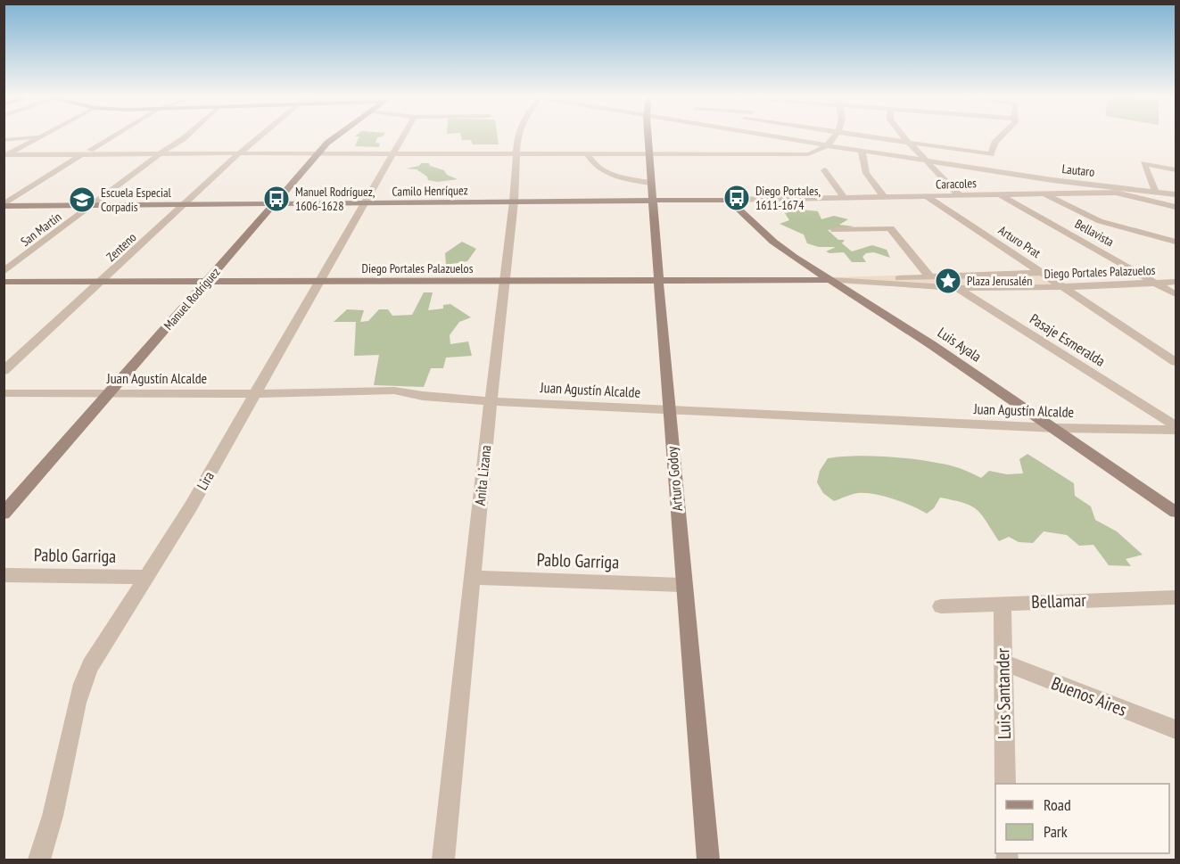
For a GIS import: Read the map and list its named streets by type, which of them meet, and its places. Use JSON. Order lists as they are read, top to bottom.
{
  "streets": {
    "street": [
      "Lautaro",
      "Caracoles",
      "Camilo Henríquez",
      "San Martín",
      "Bellavista",
      "Arturo Prat",
      "Zenteno",
      "Diego Portales Palazuelos",
      "Manuel Rodríguez",
      "Pasaje Esmeralda",
      "Luis Ayala",
      "Juan Agustín Alcalde",
      "Anita Lizana",
      "Arturo Godoy",
      "Lira",
      "Pablo Garriga",
      "Bellamar",
      "Luis Santander",
      "Buenos Aires"
    ]
  },
  "crossings": [
    ["Caracoles", "Camilo Henríquez"],
    ["Caracoles", "Bellavista"],
    ["Caracoles", "Arturo Prat"],
    ["Caracoles", "Luis Ayala"],
    ["Camilo Henríquez", "San Martín"],
    ["Camilo Henríquez", "Zenteno"],
    ["Camilo Henríquez", "Manuel Rodríguez"],
    ["Camilo Henríquez", "Luis Ayala"],
    ["Camilo Henríquez", "Anita Lizana"],
    ["Camilo Henríquez", "Arturo Godoy"],
    ["Camilo Henríquez", "Lira"],
    ["Bellavista", "Diego Portales Palazuelos"],
    ["Arturo Prat", "Diego Portales Palazuelos"],
    ["Zenteno", "Diego Portales Palazuelos"],
    ["Diego Portales Palazuelos", "Manuel Rodríguez"],
    ["Diego Portales Palazuelos", "Pasaje Esmeralda"],
    ["Diego Portales Palazuelos", "Luis Ayala"],
    ["Diego Portales Palazuelos", "Anita Lizana"],
    ["Diego Portales Palazuelos", "Arturo Godoy"],
    ["Diego Portales Palazuelos", "Lira"],
    ["Manuel Rodríguez", "Juan Agustín Alcalde"],
    ["Luis Ayala", "Juan Agustín Alcalde"],
    ["Juan Agustín Alcalde", "Anita Lizana"],
    ["Juan Agustín Alcalde", "Arturo Godoy"],
    ["Juan Agustín Alcalde", "Lira"],
    ["Anita Lizana", "Pablo Garriga"],
    ["Arturo Godoy", "Pablo Garriga"],
    ["Lira", "Pablo Garriga"],
    ["Bellamar", "Luis Santander"],
    ["Luis Santander", "Buenos Aires"]
  ],
  "places": {
    "bus stop": ["Diego Portales, 1611-1674", "Manuel Rodríguez, 1606-1628"],
    "school or university": ["Escuela Especial Corpadis"],
    "place": ["Plaza Jerusalén"]
  },
  "legend": ["Road", "Park"]
}
